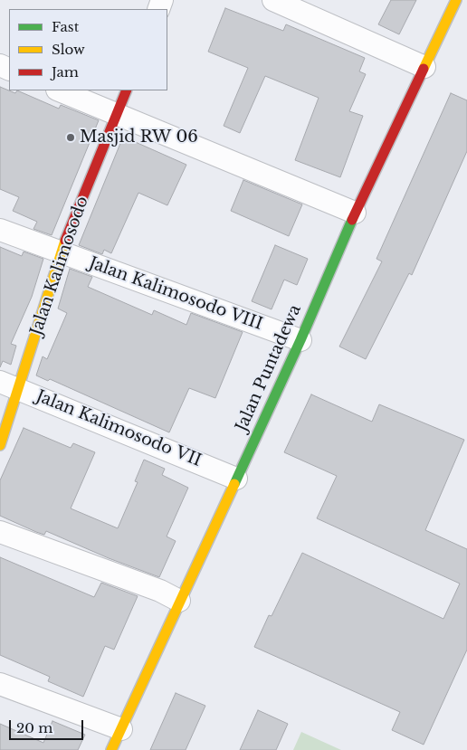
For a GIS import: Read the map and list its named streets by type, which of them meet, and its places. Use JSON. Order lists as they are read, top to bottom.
{
  "streets": {
    "street": [
      "Jalan Kalimosodo",
      "Jalan Kalimosodo VIII",
      "Jalan Puntadewa",
      "Jalan Kalimosodo VII"
    ]
  },
  "crossings": [
    ["Jalan Kalimosodo", "Jalan Kalimosodo VIII"],
    ["Jalan Kalimosodo", "Jalan Kalimosodo VII"],
    ["Jalan Kalimosodo VIII", "Jalan Puntadewa"],
    ["Jalan Puntadewa", "Jalan Kalimosodo VII"]
  ],
  "places": ["Masjid RW 06"],
  "legend": ["Fast", "Slow", "Jam"],
  "scale_bar": "20 m"
}
